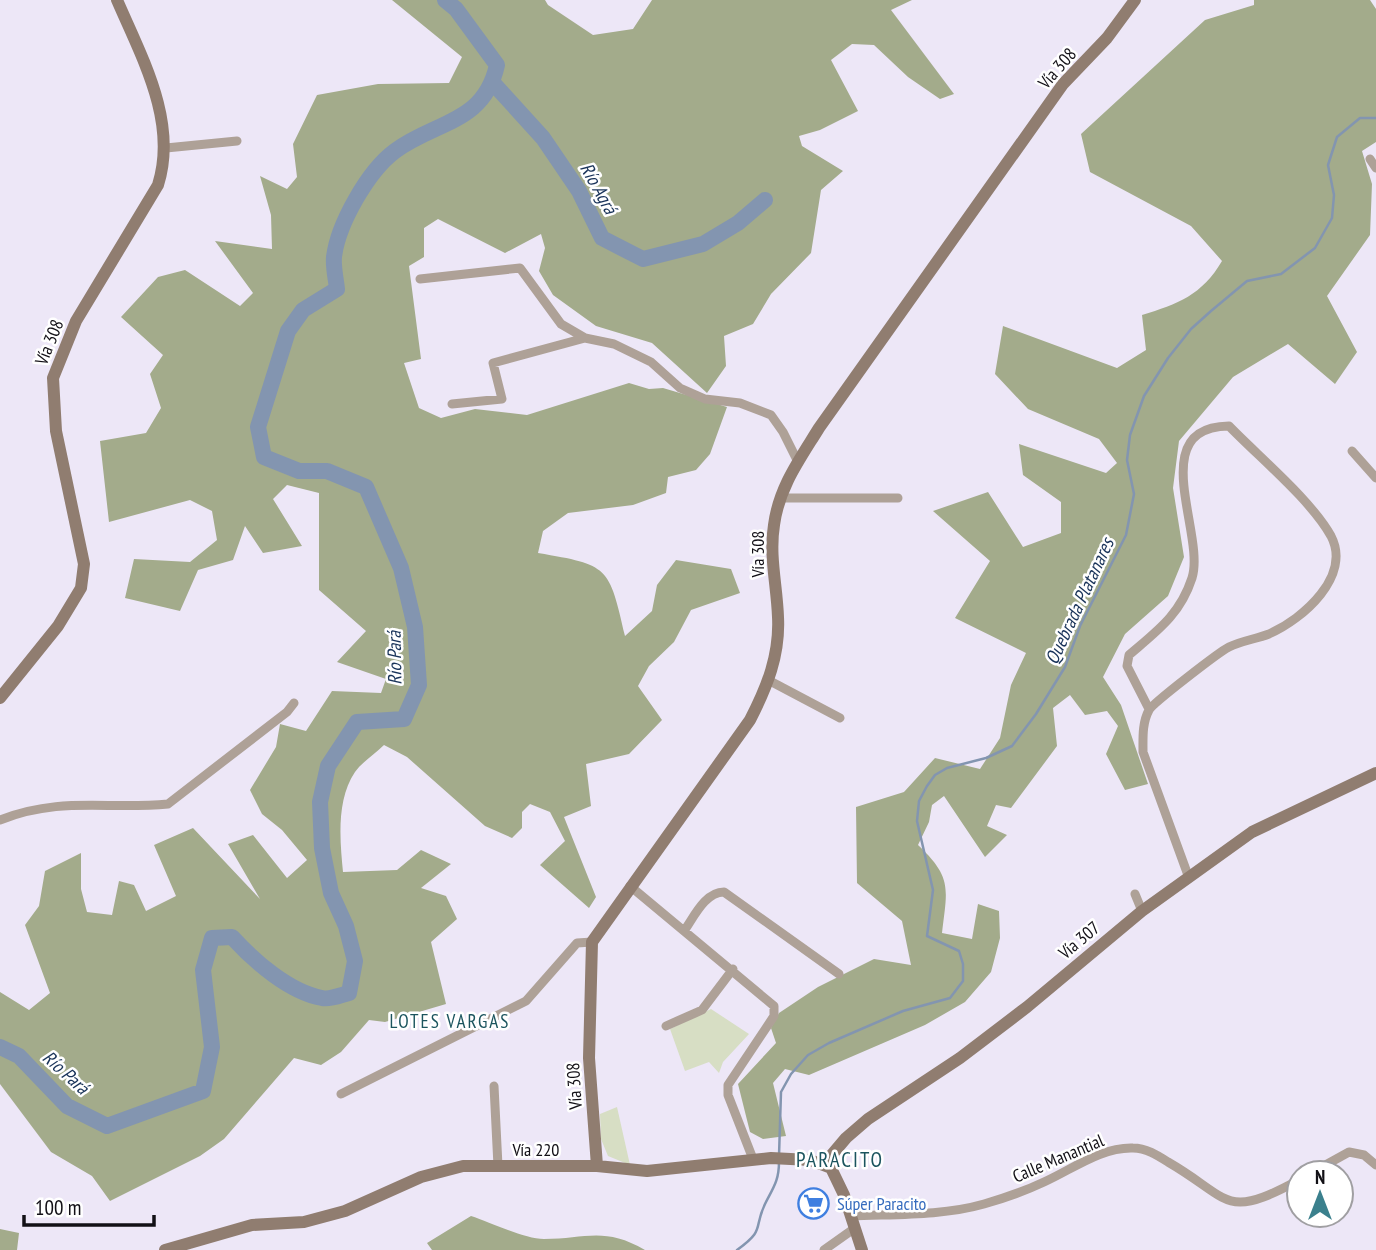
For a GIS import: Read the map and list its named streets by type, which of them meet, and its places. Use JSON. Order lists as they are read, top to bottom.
{
  "streets": {
    "street": [
      "Vía 308",
      "Vía 307",
      "Vía 220",
      "Calle Manantial"
    ]
  },
  "crossings": [
    ["Vía 308", "Vía 220"],
    ["Vía 307", "Vía 220"]
  ],
  "districts": ["LOTES VARGAS", "PARACITO"],
  "water": ["Río Agrá", "Quebrada Platanares", "Río Pará"],
  "places": {
    "supermarket": ["Súper Paracito"]
  },
  "scale_bar": "100 m",
  "north": "top"
}
